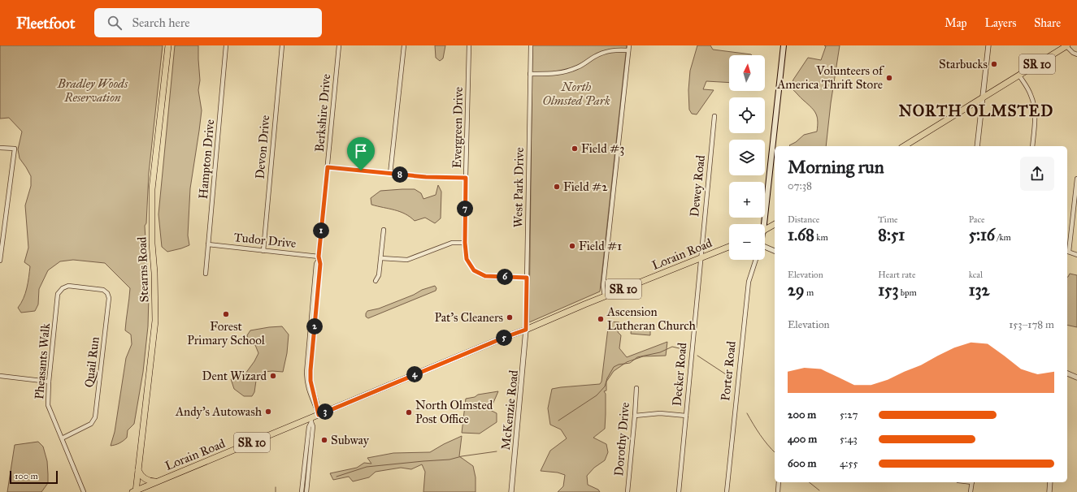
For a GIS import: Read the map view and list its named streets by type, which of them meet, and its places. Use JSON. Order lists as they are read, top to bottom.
{
  "streets": {
    "main road": ["SR 10", "Lorain Road", "Stearns Road"],
    "street": [
      "Berkshire Drive",
      "Evergreen Drive",
      "Devon Drive",
      "Hampton Drive",
      "Dewey Road",
      "West Park Drive",
      "Tudor Drive",
      "Pheasants Walk",
      "Quail Run",
      "Porter Road",
      "Decker Road",
      "McKenzie Road",
      "Dorothy Drive"
    ]
  },
  "crossings": [
    ["Berkshire Drive", "Tudor Drive"],
    ["Berkshire Drive", "Lorain Road"],
    ["Evergreen Drive", "West Park Drive"],
    ["Devon Drive", "Tudor Drive"],
    ["Hampton Drive", "Tudor Drive"],
    ["Dewey Road", "Lorain Road"],
    ["Dewey Road", "Decker Road"],
    ["West Park Drive", "Lorain Road"],
    ["West Park Drive", "McKenzie Road"],
    ["Lorain Road", "Stearns Road"],
    ["Lorain Road", "Decker Road"],
    ["Lorain Road", "McKenzie Road"],
    ["Pheasants Walk", "Quail Run"]
  ],
  "districts": ["NORTH OLMSTED"],
  "parks": ["Bradley Woods Reservation", "North Olmsted Park"],
  "places": [
    "Starbucks",
    "Volunteers of America Thrift Store",
    "Field #3",
    "Field #2",
    "Field #1",
    "Forest Primary School",
    "Pat's Cleaners",
    "Ascension Lutheran Church",
    "Dent Wizard",
    "Andy's Autowash",
    "North Olmsted Post Office",
    "Subway"
  ],
  "scale_bar": "100 m",
  "north": "top",
  "page": {
    "header": "Fleetfoot",
    "search": "Search here",
    "nav": ["Map", "Layers", "Share"],
    "map_buttons": ["+", "−"],
    "heading": ["Morning run", "07:38"],
    "pins": [
      "8",
      "7",
      "1",
      "6",
      "2",
      "5",
      "4",
      "3"
    ],
    "stats": [
      ["Distance", "1.68 km"],
      ["Time", "8:51"],
      ["Pace", "5:16 /km"],
      ["Elevation", "29 m"],
      ["Heart rate", "153 bpm"],
      ["kcal", "132"]
    ],
    "chart": ["Elevation", "153–178 m"],
    "list": [
      {
        "name": "200 m",
        "note": "5:27"
      },
      {
        "name": "400 m",
        "note": "5:43"
      },
      {
        "name": "600 m",
        "note": "4:55"
      }
    ],
    "scale": "100 m"
  }
}
